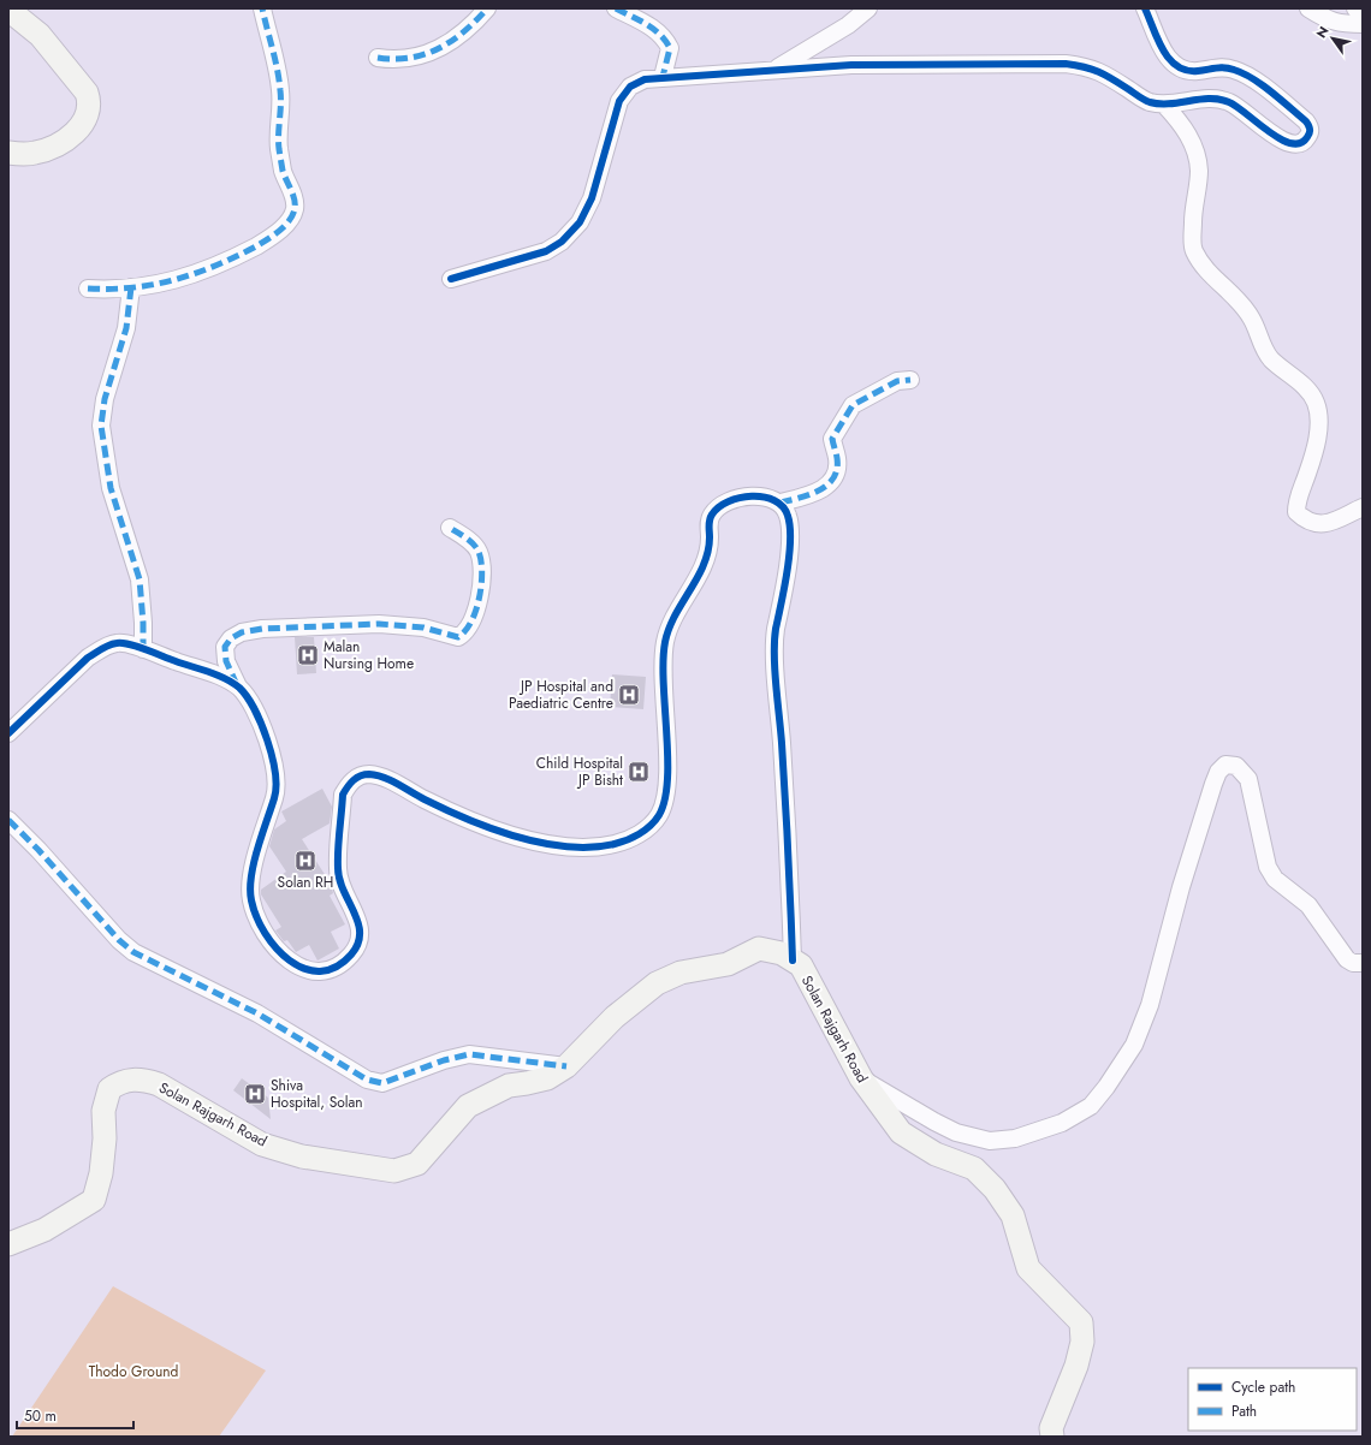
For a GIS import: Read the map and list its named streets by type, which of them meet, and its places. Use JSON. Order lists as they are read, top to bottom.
{
  "streets": {
    "main road": ["Solan Rajgarh Road"]
  },
  "parks": ["Thodo Ground"],
  "places": {
    "hospital": [
      "Malan Nursing Home",
      "JP Hospital and Paediatric Centre",
      "Child Hospital JP Bisht",
      "Solan RH",
      "Shiva Hospital, Solan"
    ]
  },
  "legend": ["Cycle path", "Path"],
  "scale_bar": "50 m",
  "north": "top left"
}
